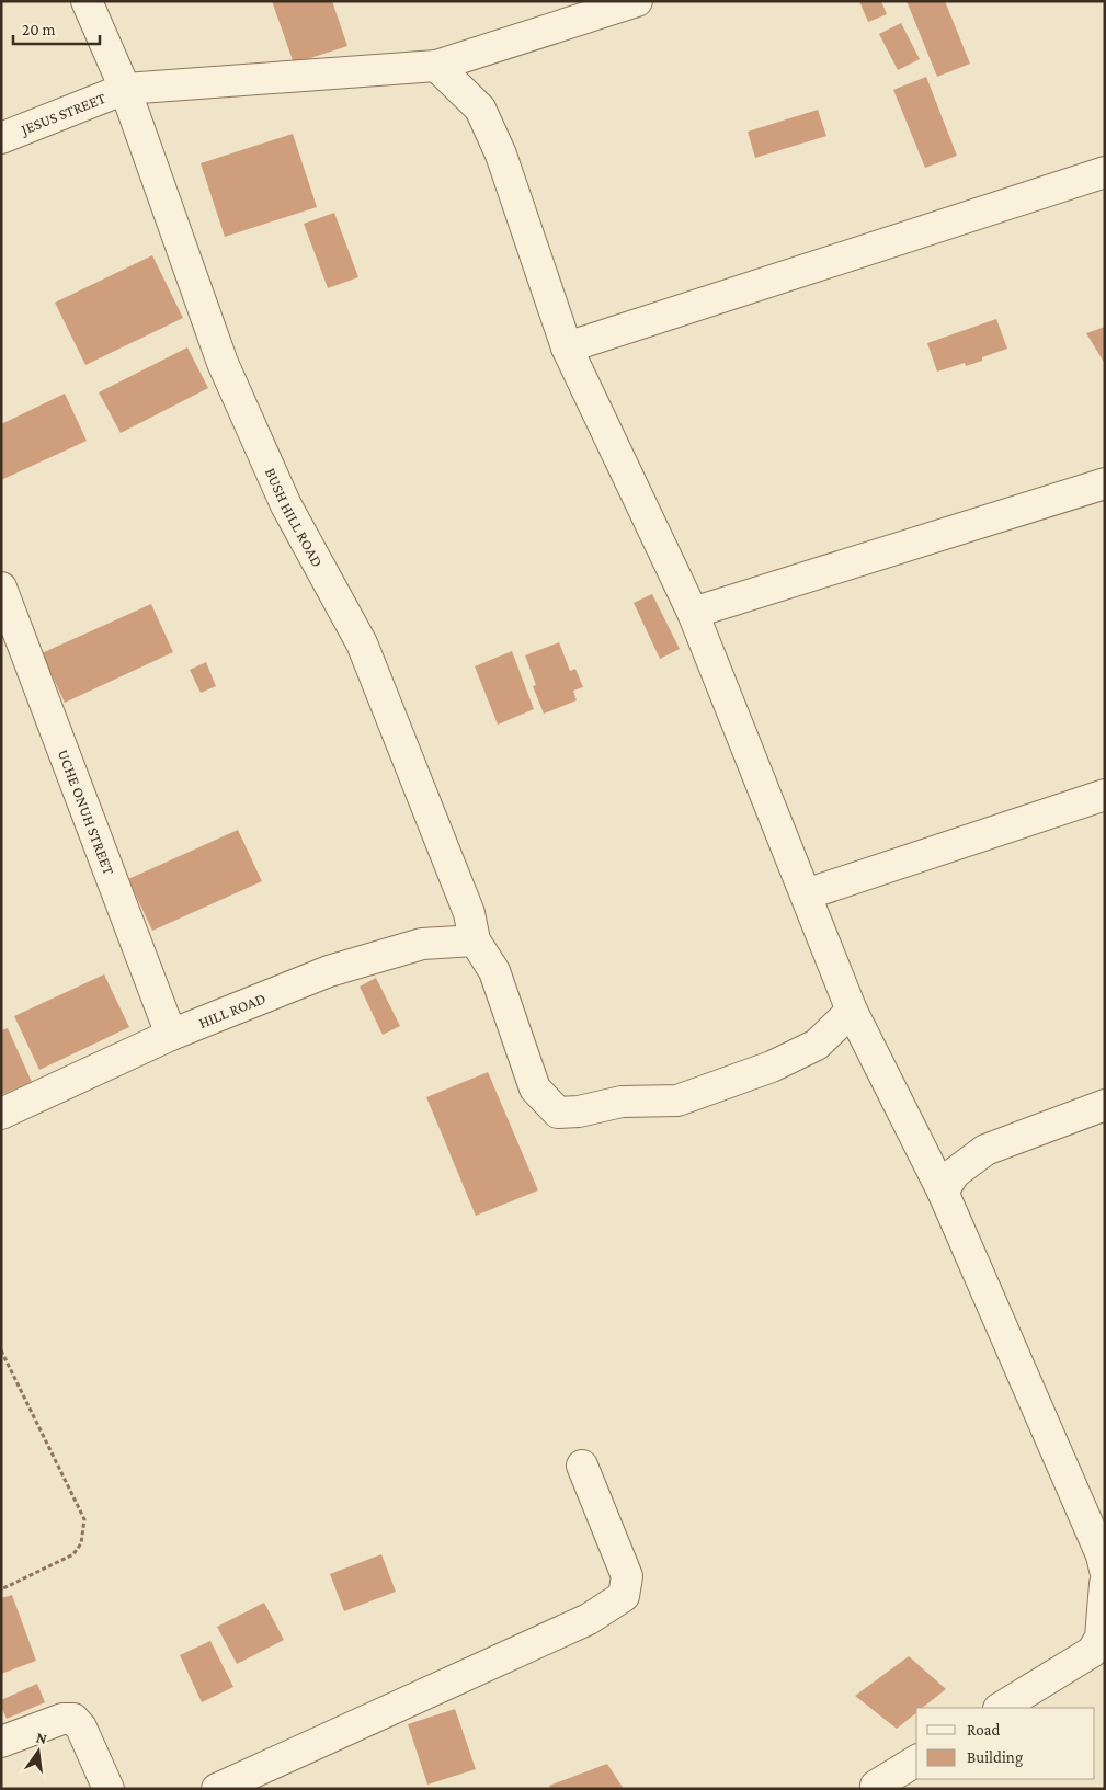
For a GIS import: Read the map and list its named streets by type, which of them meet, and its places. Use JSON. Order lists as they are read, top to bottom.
{
  "streets": {
    "street": [
      "JESUS STREET",
      "BUSH HILL ROAD",
      "UCHE ONUH STREET",
      "HILL ROAD"
    ]
  },
  "crossings": [
    ["JESUS STREET", "BUSH HILL ROAD"],
    ["BUSH HILL ROAD", "HILL ROAD"],
    ["UCHE ONUH STREET", "HILL ROAD"]
  ],
  "legend": ["Road", "Building"],
  "scale_bar": "20 m",
  "north": "top"
}
